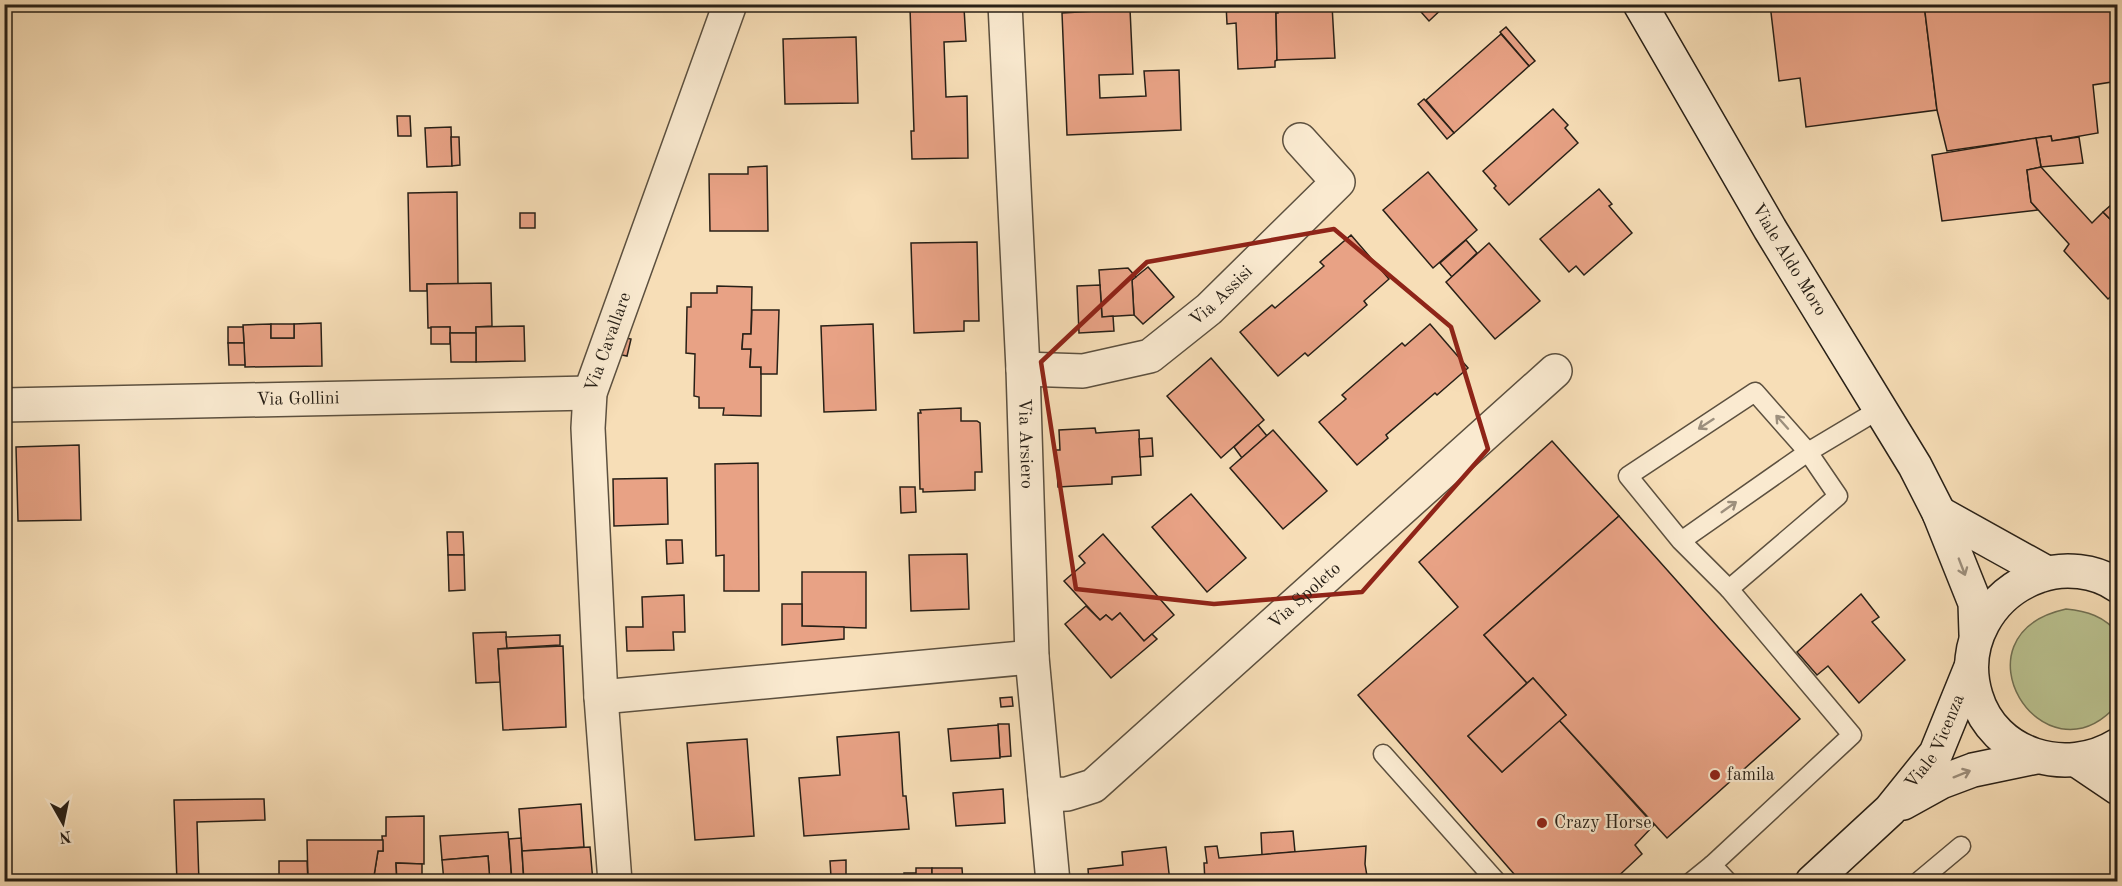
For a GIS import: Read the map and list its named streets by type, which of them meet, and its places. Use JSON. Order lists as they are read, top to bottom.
{
  "streets": {
    "street": [
      "Viale Aldo Moro",
      "Via Assisi",
      "Via Cavallare",
      "Via Gollini",
      "Via Arsiero",
      "Via Spoleto",
      "Viale Vicenza"
    ]
  },
  "crossings": [
    ["Viale Aldo Moro", "Viale Vicenza"],
    ["Via Assisi", "Via Arsiero"],
    ["Via Cavallare", "Via Gollini"],
    ["Via Arsiero", "Via Spoleto"]
  ],
  "places": ["famila", "Crazy Horse"],
  "north": "bottom"
}
